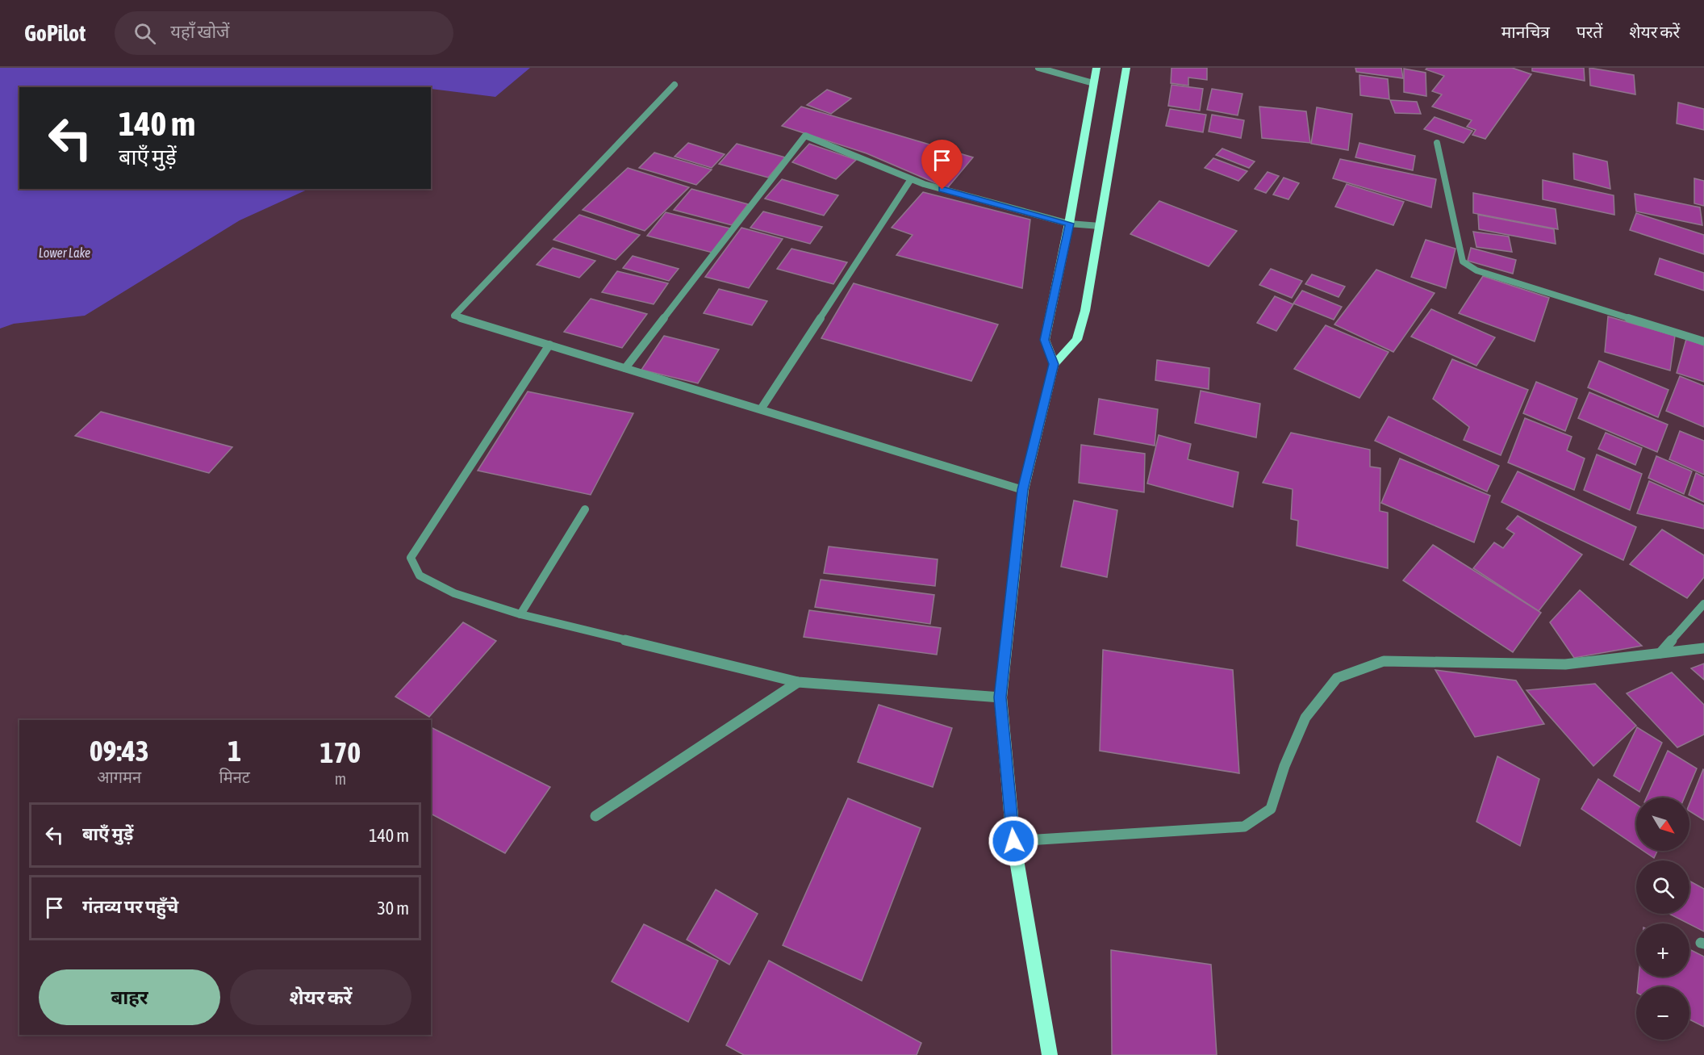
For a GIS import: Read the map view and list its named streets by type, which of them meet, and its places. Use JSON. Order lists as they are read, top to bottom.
{
  "water": ["Lower Lake"],
  "north": "bottom right",
  "page": {
    "header": "GoPilot",
    "search": "यहाँ खोजें",
    "nav": ["मानचित्र", "परतें", "शेयर करें"],
    "turn": ["140 m", "बाएँ मुड़ें"],
    "eta": [
      "09:43",
      "आगमन",
      "1",
      "मिनट",
      "170",
      "m"
    ],
    "map_buttons": ["+", "−"],
    "list": [
      {
        "name": "बाएँ मुड़ें",
        "value": "140 m"
      },
      {
        "name": "गंतव्य पर पहुँचे",
        "value": "30 m"
      }
    ],
    "buttons": ["बाहर", "शेयर करें"]
  }
}
